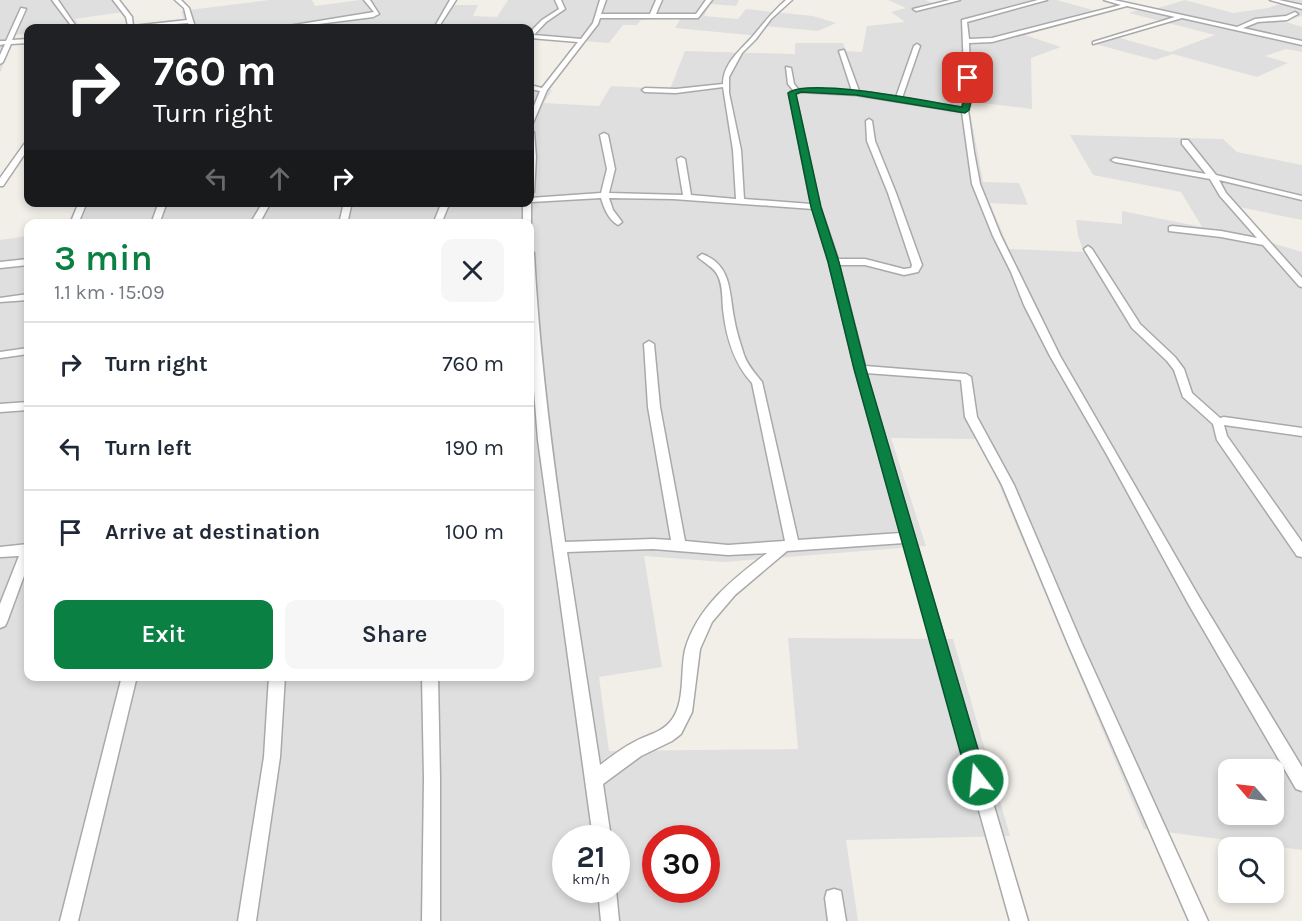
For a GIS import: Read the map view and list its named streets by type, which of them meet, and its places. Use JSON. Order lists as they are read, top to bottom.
{
  "north": "top left",
  "page": {
    "turn": ["760 m", "Turn right"],
    "heading": ["3 min", "1.1 km · 15:09"],
    "list": [
      {
        "name": "Turn right",
        "value": "760 m"
      },
      {
        "name": "Turn left",
        "value": "190 m"
      },
      {
        "name": "Arrive at destination",
        "value": "100 m"
      }
    ],
    "buttons": ["Exit", "Share"],
    "speed": "21 km/h",
    "limit": "30"
  }
}
